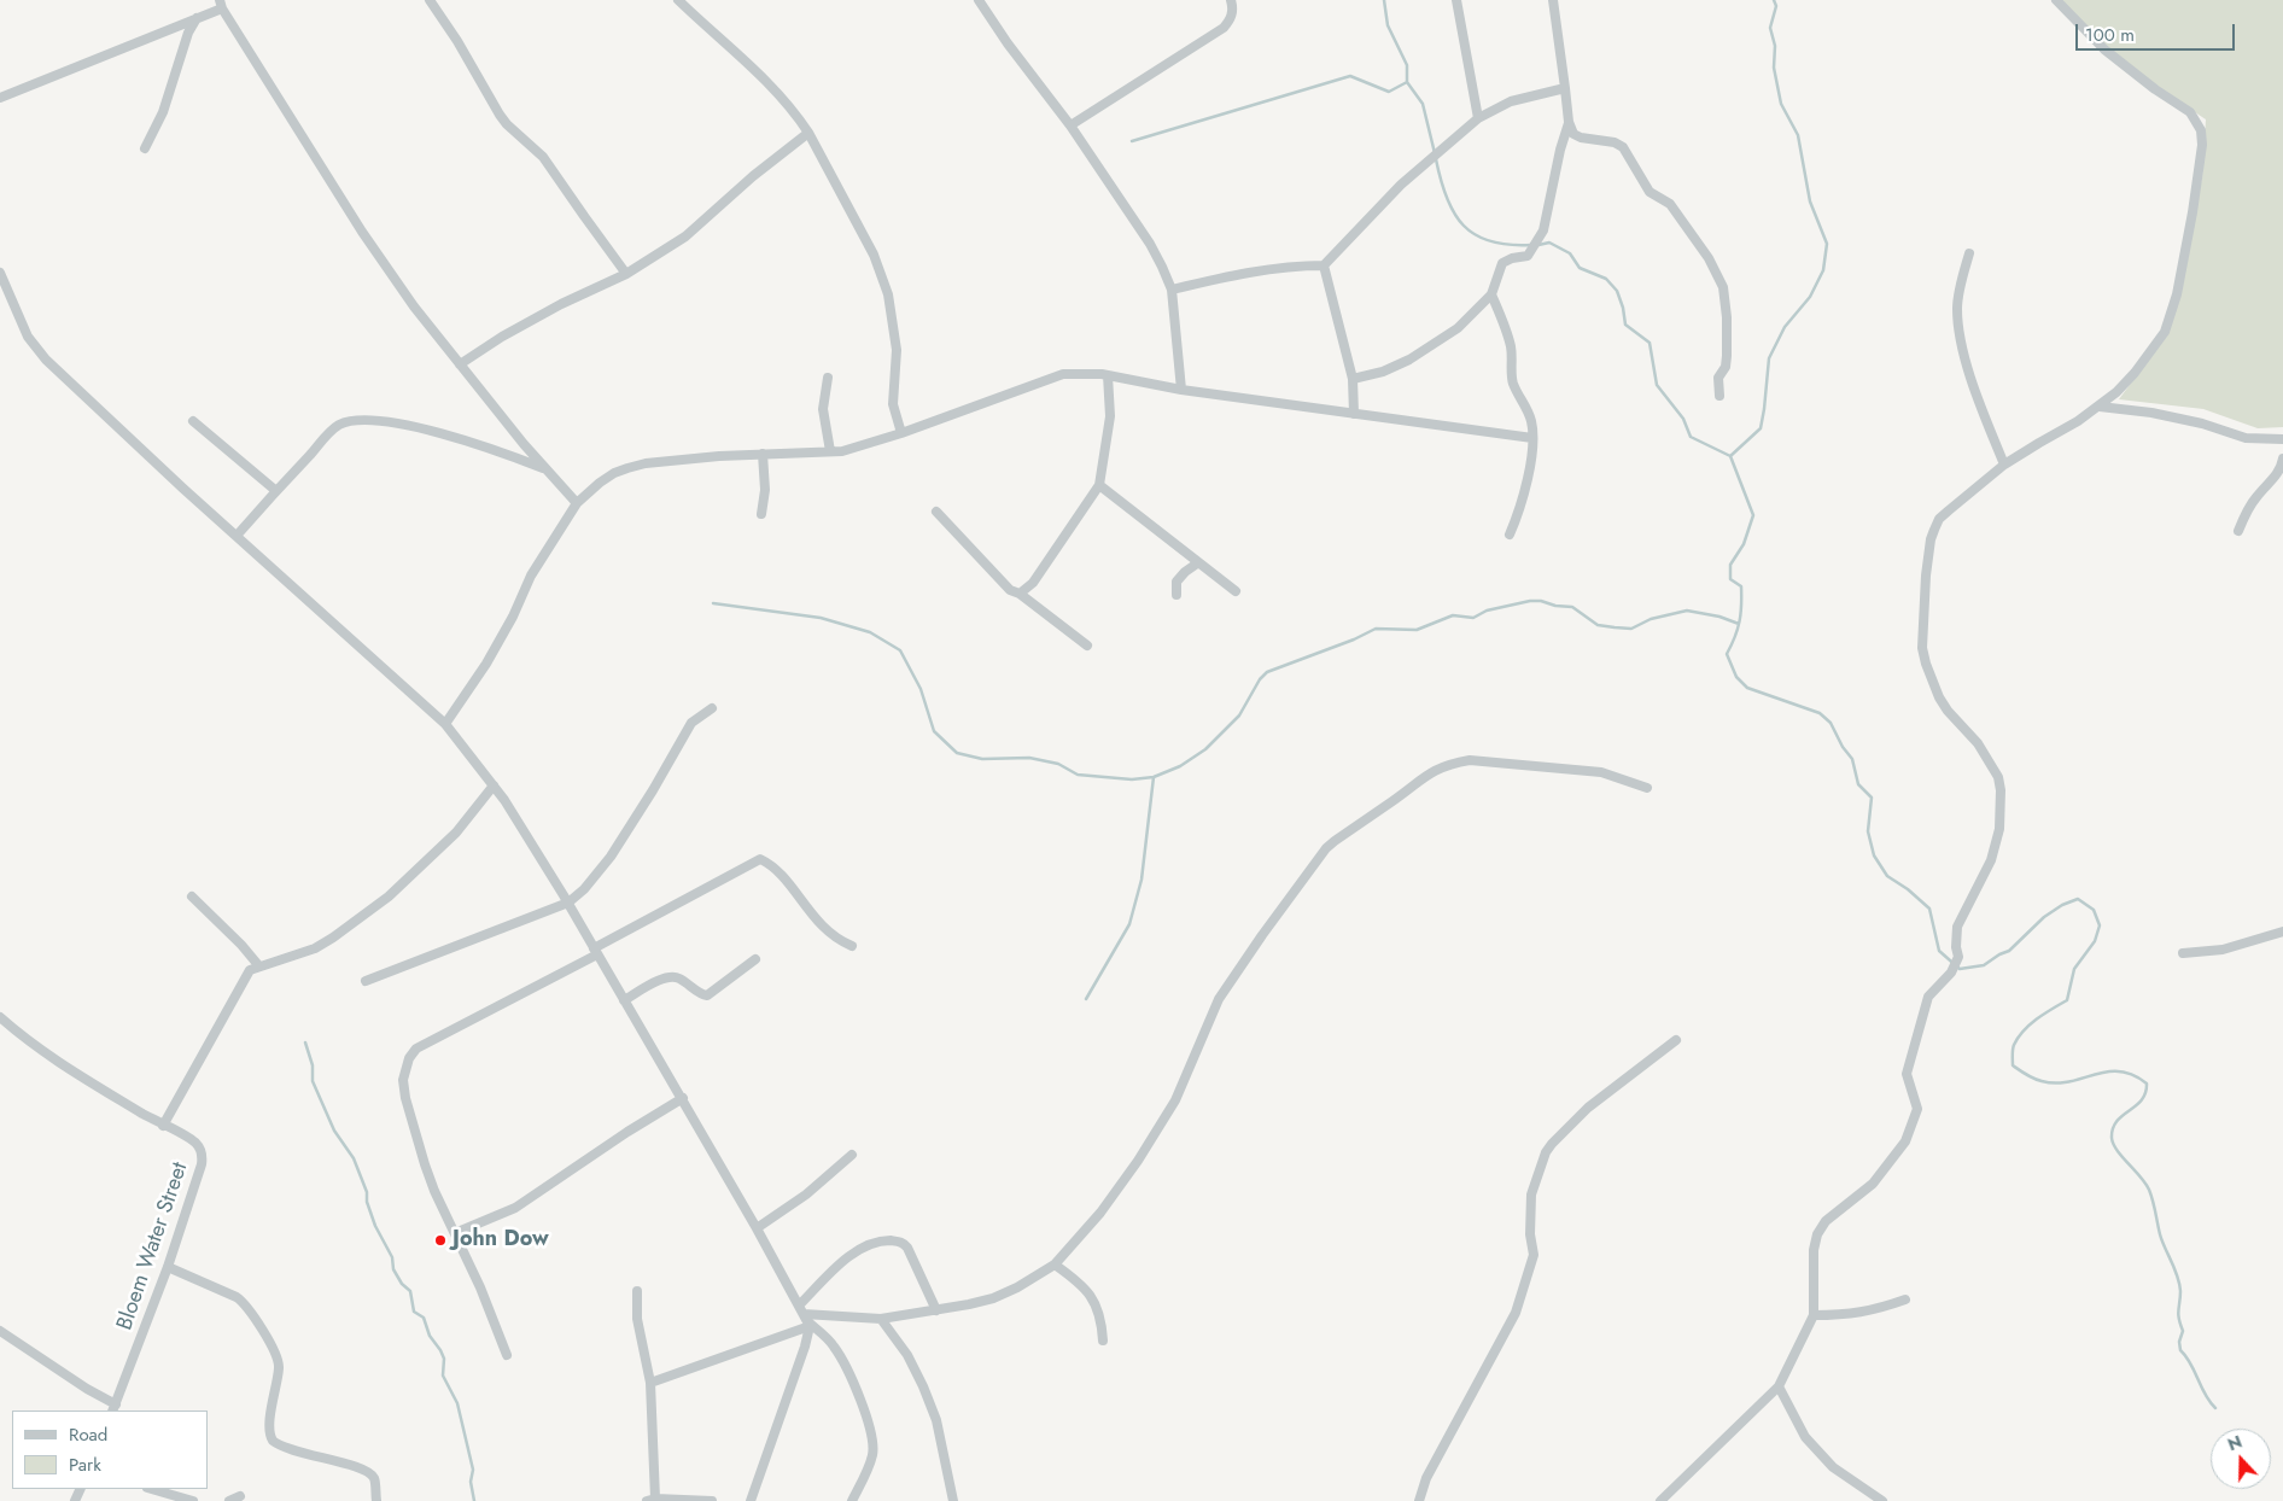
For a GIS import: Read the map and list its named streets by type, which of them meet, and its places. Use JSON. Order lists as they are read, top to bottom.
{
  "streets": {
    "street": ["Bloem Water Street"]
  },
  "places": ["John Dow"],
  "legend": ["Road", "Park"],
  "scale_bar": "100 m",
  "north": "top"
}
